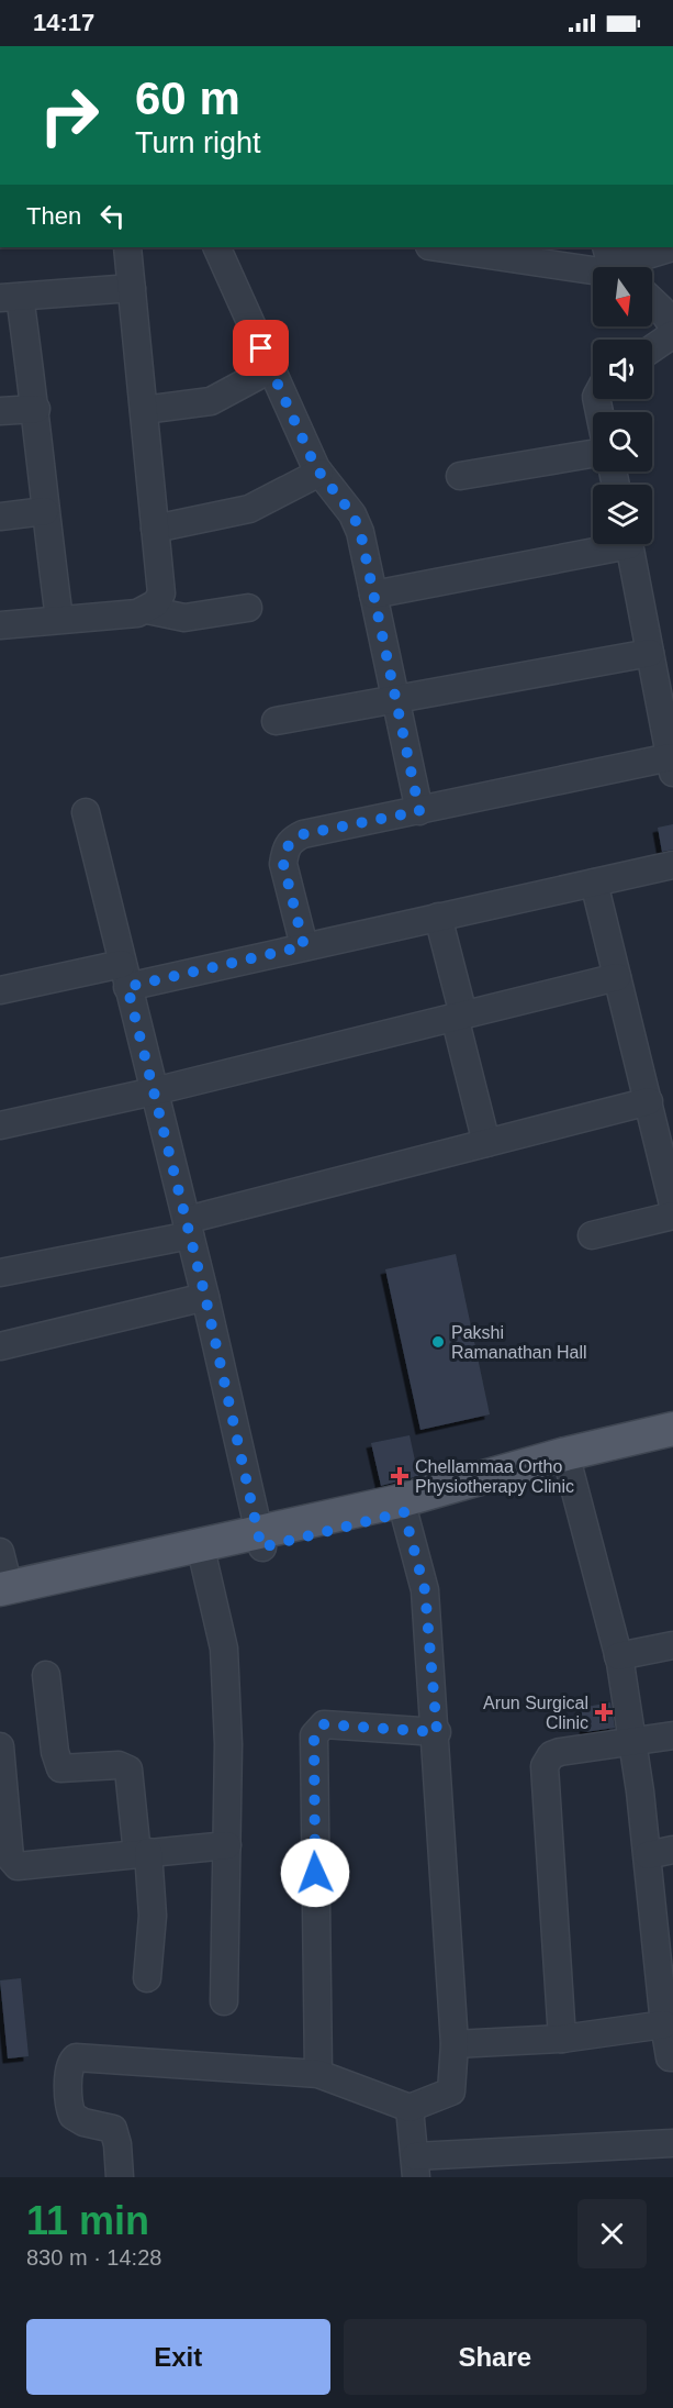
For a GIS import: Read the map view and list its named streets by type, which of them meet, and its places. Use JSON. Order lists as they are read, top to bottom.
{
  "places": {
    "other": ["Pakshi Ramanathan Hall"],
    "health": ["Chellammaa Ortho Physiotherapy Clinic", "Arun Surgical Clinic"]
  },
  "north": "bottom",
  "page": {
    "status": "14:17",
    "turn": ["60 m", "Turn right"],
    "then": "Then",
    "heading": ["11 min", "830 m · 14:28"],
    "buttons": ["Exit", "Share"]
  }
}
